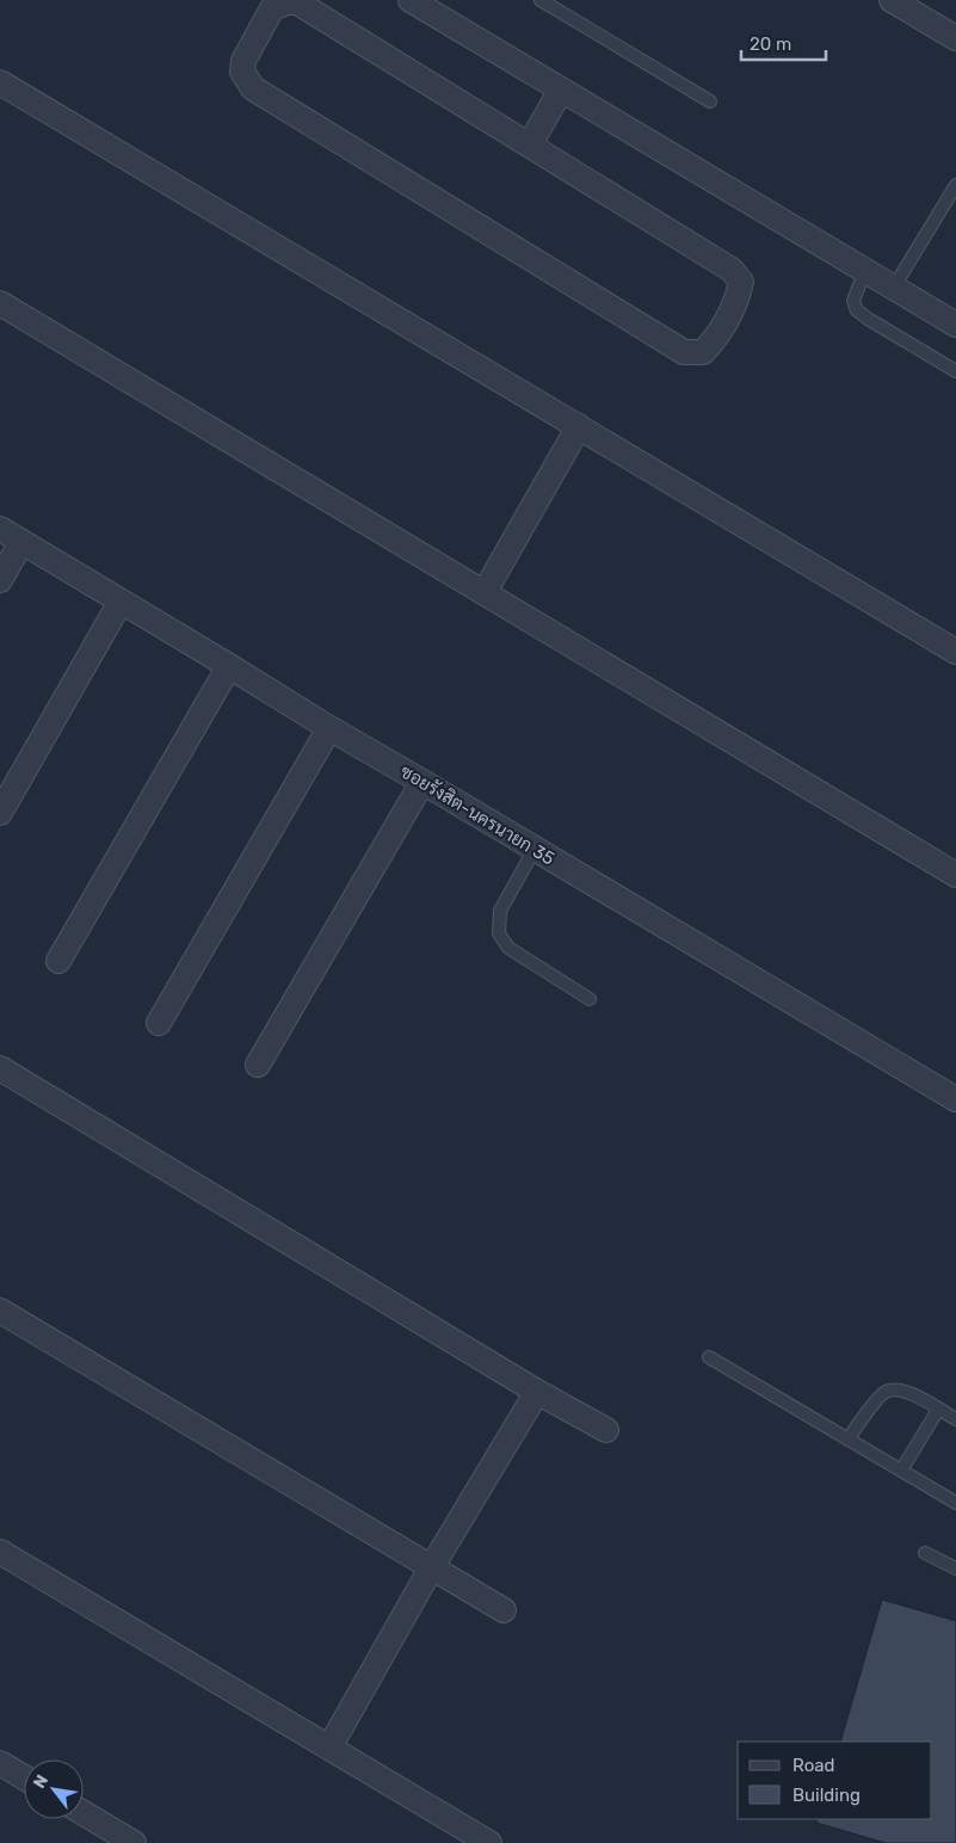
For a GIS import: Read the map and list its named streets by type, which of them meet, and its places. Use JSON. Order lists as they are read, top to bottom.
{
  "streets": {
    "street": ["ซอยรังสิต-นครนายก 35"]
  },
  "legend": ["Road", "Building"],
  "scale_bar": "20 m",
  "north": "top left"
}
